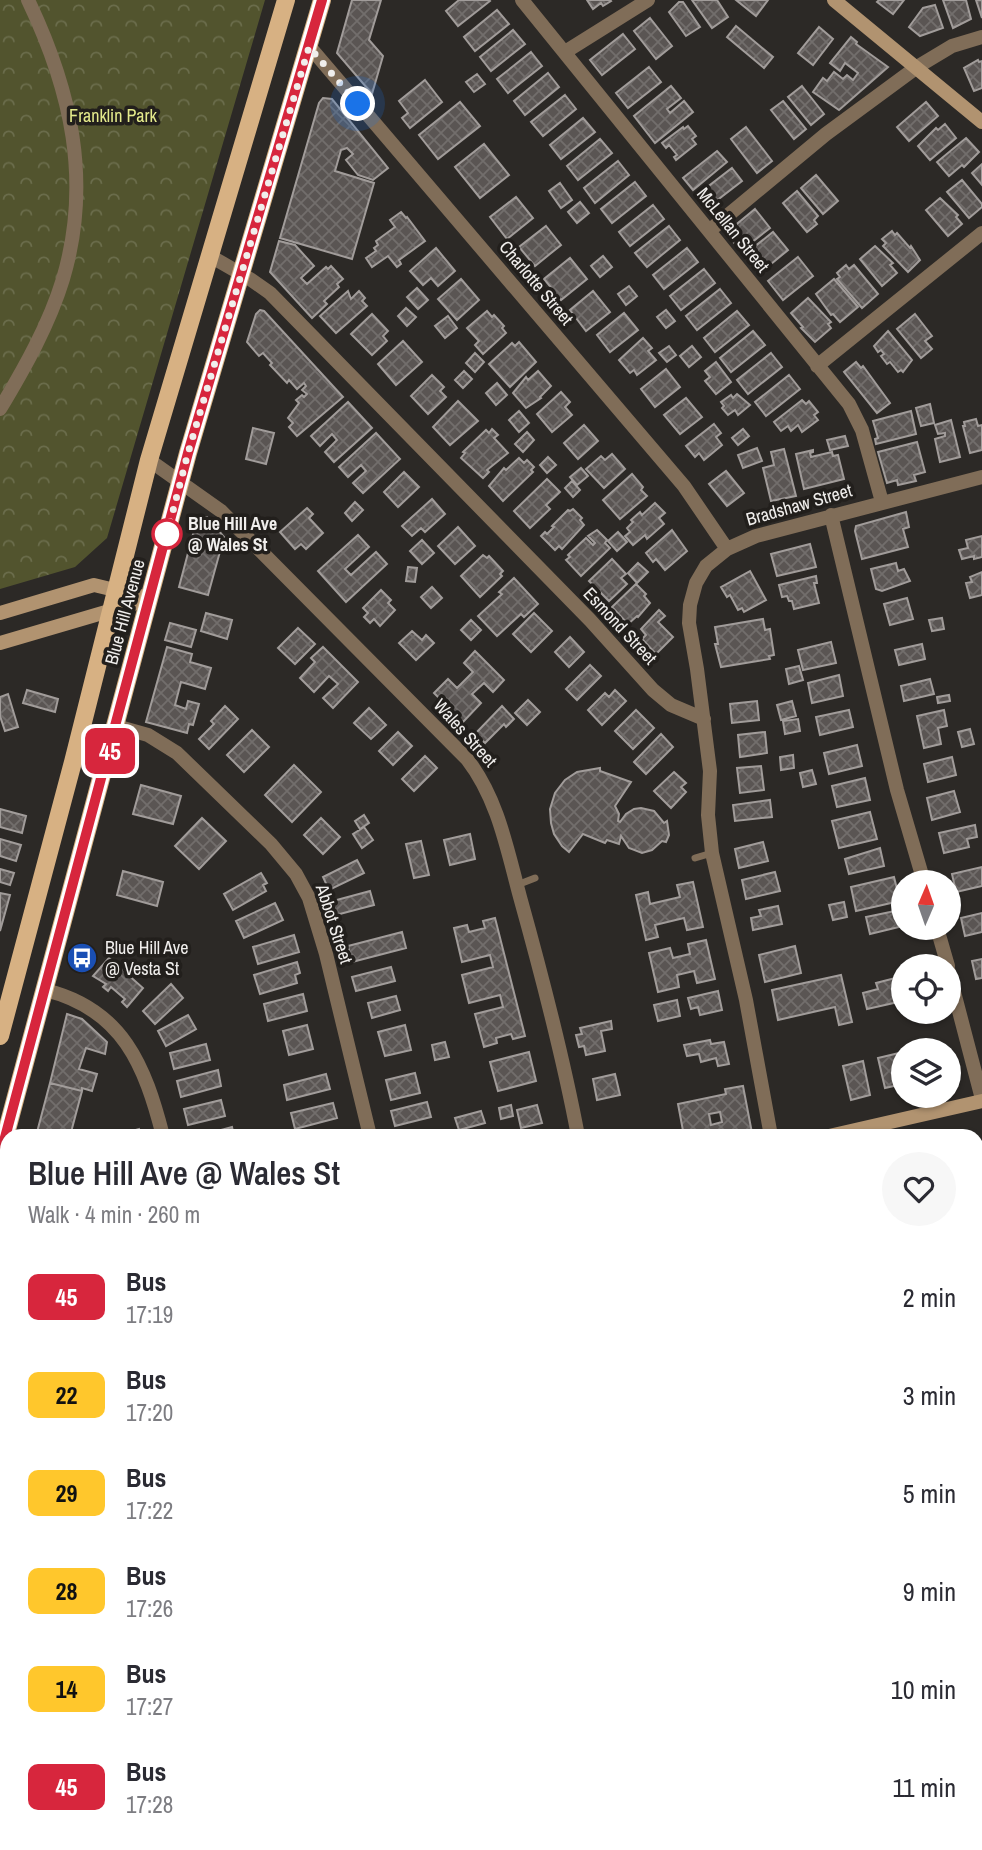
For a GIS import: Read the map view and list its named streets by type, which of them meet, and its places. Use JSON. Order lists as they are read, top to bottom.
{
  "streets": {
    "main road": ["Blue Hill Avenue"],
    "street": [
      "McLellan Street",
      "Charlotte Street",
      "Bradshaw Street",
      "Esmond Street",
      "Wales Street",
      "Abbot Street"
    ]
  },
  "crossings": [
    ["McLellan Street", "Bradshaw Street"],
    ["Charlotte Street", "Bradshaw Street"],
    ["Charlotte Street", "Blue Hill Avenue"],
    ["Bradshaw Street", "Esmond Street"],
    ["Blue Hill Avenue", "Esmond Street"],
    ["Blue Hill Avenue", "Wales Street"],
    ["Blue Hill Avenue", "Abbot Street"]
  ],
  "parks": ["Franklin Park"],
  "places": {
    "other": ["Blue Hill Ave @ Wales St"],
    "bus stop": ["Blue Hill Ave @ Vesta St"]
  },
  "lines": ["bus line 45"],
  "north": "top",
  "page": {
    "on_map": "45",
    "heading": ["Blue Hill Ave @ Wales St", "Walk · 4 min · 260 m"],
    "list": [
      {
        "mark": "45",
        "name": "Bus",
        "note": "17:19",
        "value": "2 min"
      },
      {
        "mark": "22",
        "name": "Bus",
        "note": "17:20",
        "value": "3 min"
      },
      {
        "mark": "29",
        "name": "Bus",
        "note": "17:22",
        "value": "5 min"
      },
      {
        "mark": "28",
        "name": "Bus",
        "note": "17:26",
        "value": "9 min"
      },
      {
        "mark": "14",
        "name": "Bus",
        "note": "17:27",
        "value": "10 min"
      },
      {
        "mark": "45",
        "name": "Bus",
        "note": "17:28",
        "value": "11 min"
      }
    ]
  }
}
